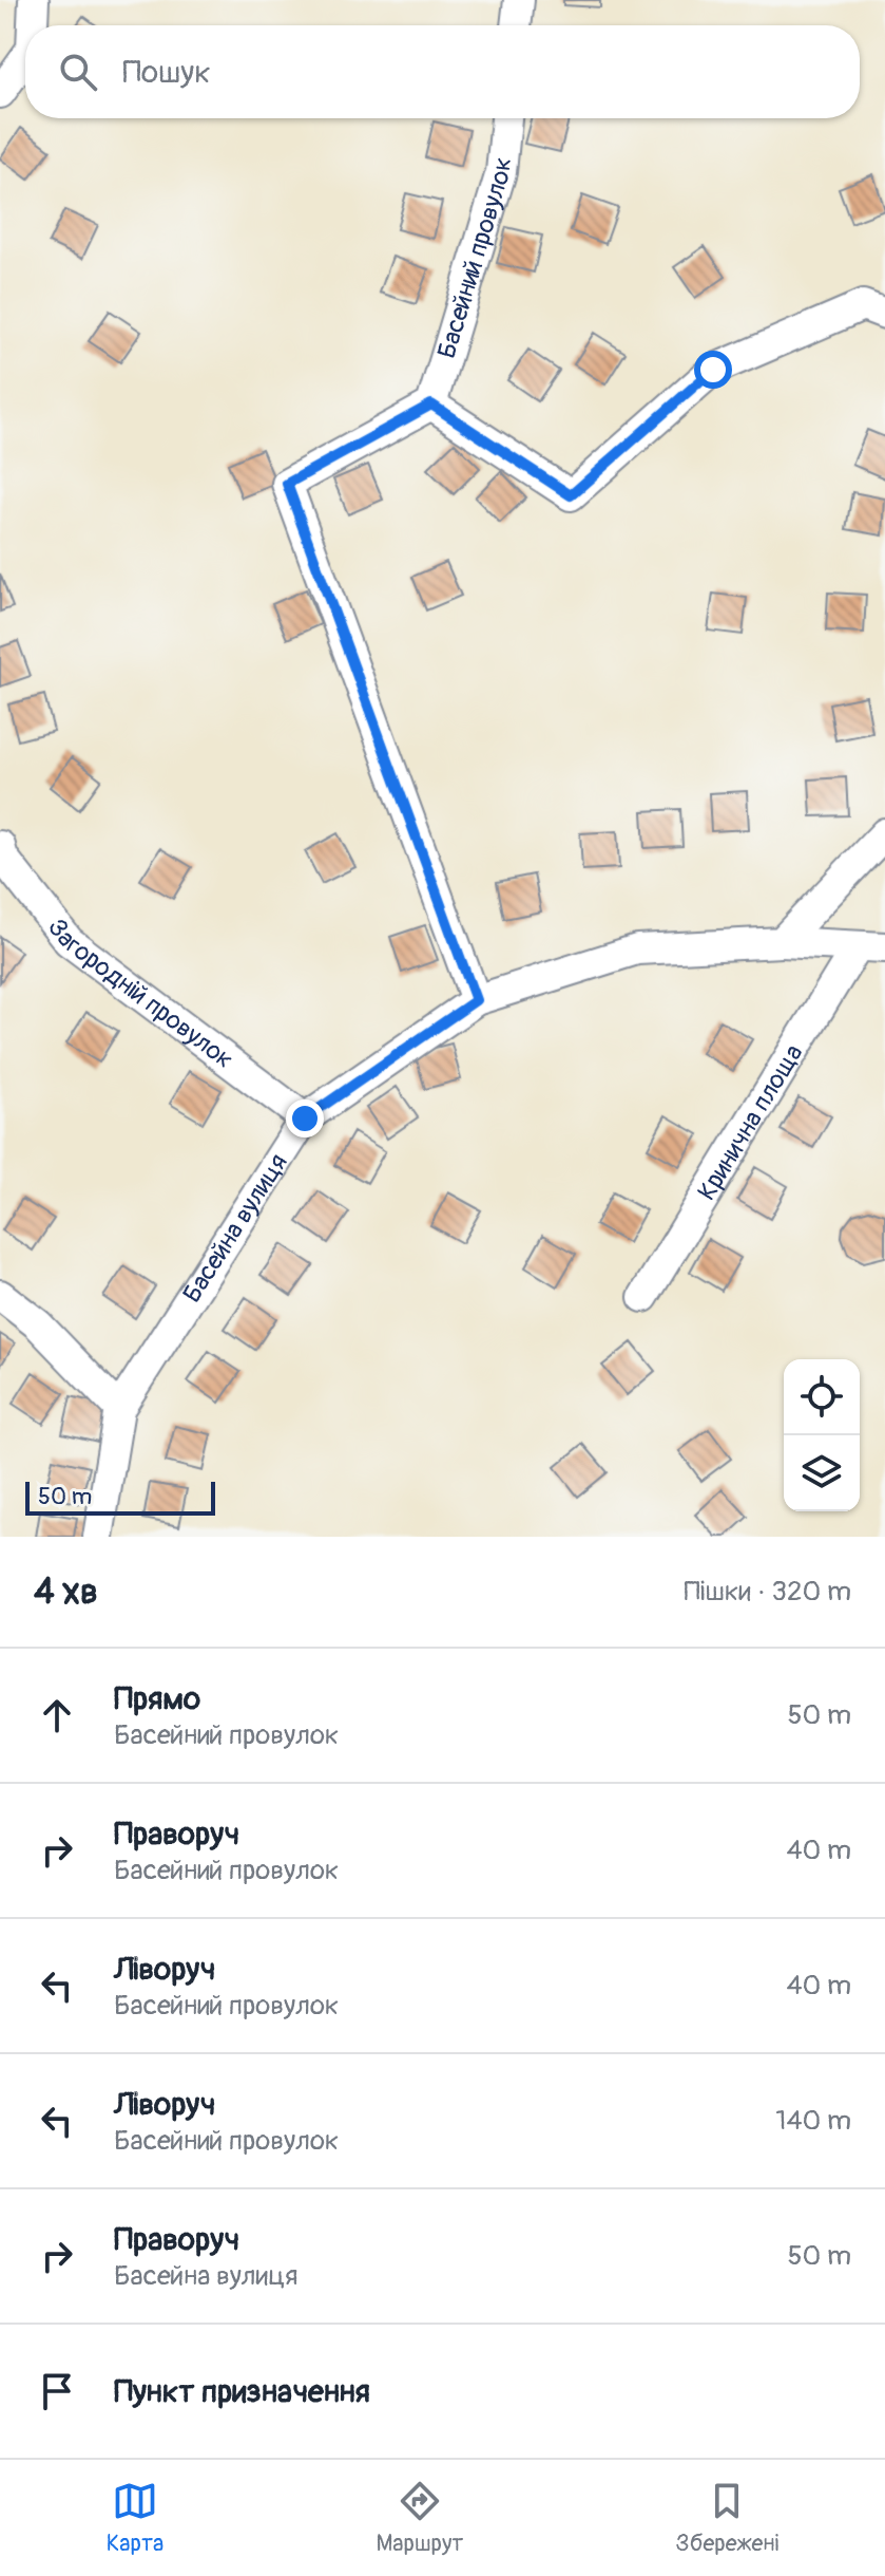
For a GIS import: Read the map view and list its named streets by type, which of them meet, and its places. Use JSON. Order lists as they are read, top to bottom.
{
  "streets": {
    "street": [
      "Басейний провулок",
      "Загородній провулок",
      "Кринична площа",
      "Басейна вулиця"
    ]
  },
  "crossings": [
    ["Загородній провулок", "Басейна вулиця"],
    ["Кринична площа", "Басейна вулиця"]
  ],
  "scale_bar": "50 m",
  "page": {
    "search": "Пошук",
    "scale": "50 m",
    "heading": ["4 хв", "Пішки · 320 m"],
    "list": [
      ["Прямо", "Басейний провулок", "50 m"],
      ["Праворуч", "Басейний провулок", "40 m"],
      ["Ліворуч", "Басейний провулок", "40 m"],
      ["Ліворуч", "Басейний провулок", "140 m"],
      ["Праворуч", "Басейна вулиця", "50 m"],
      "Пункт призначення"
    ],
    "nav": ["Карта", "Маршрут", "Збережені"]
  }
}
